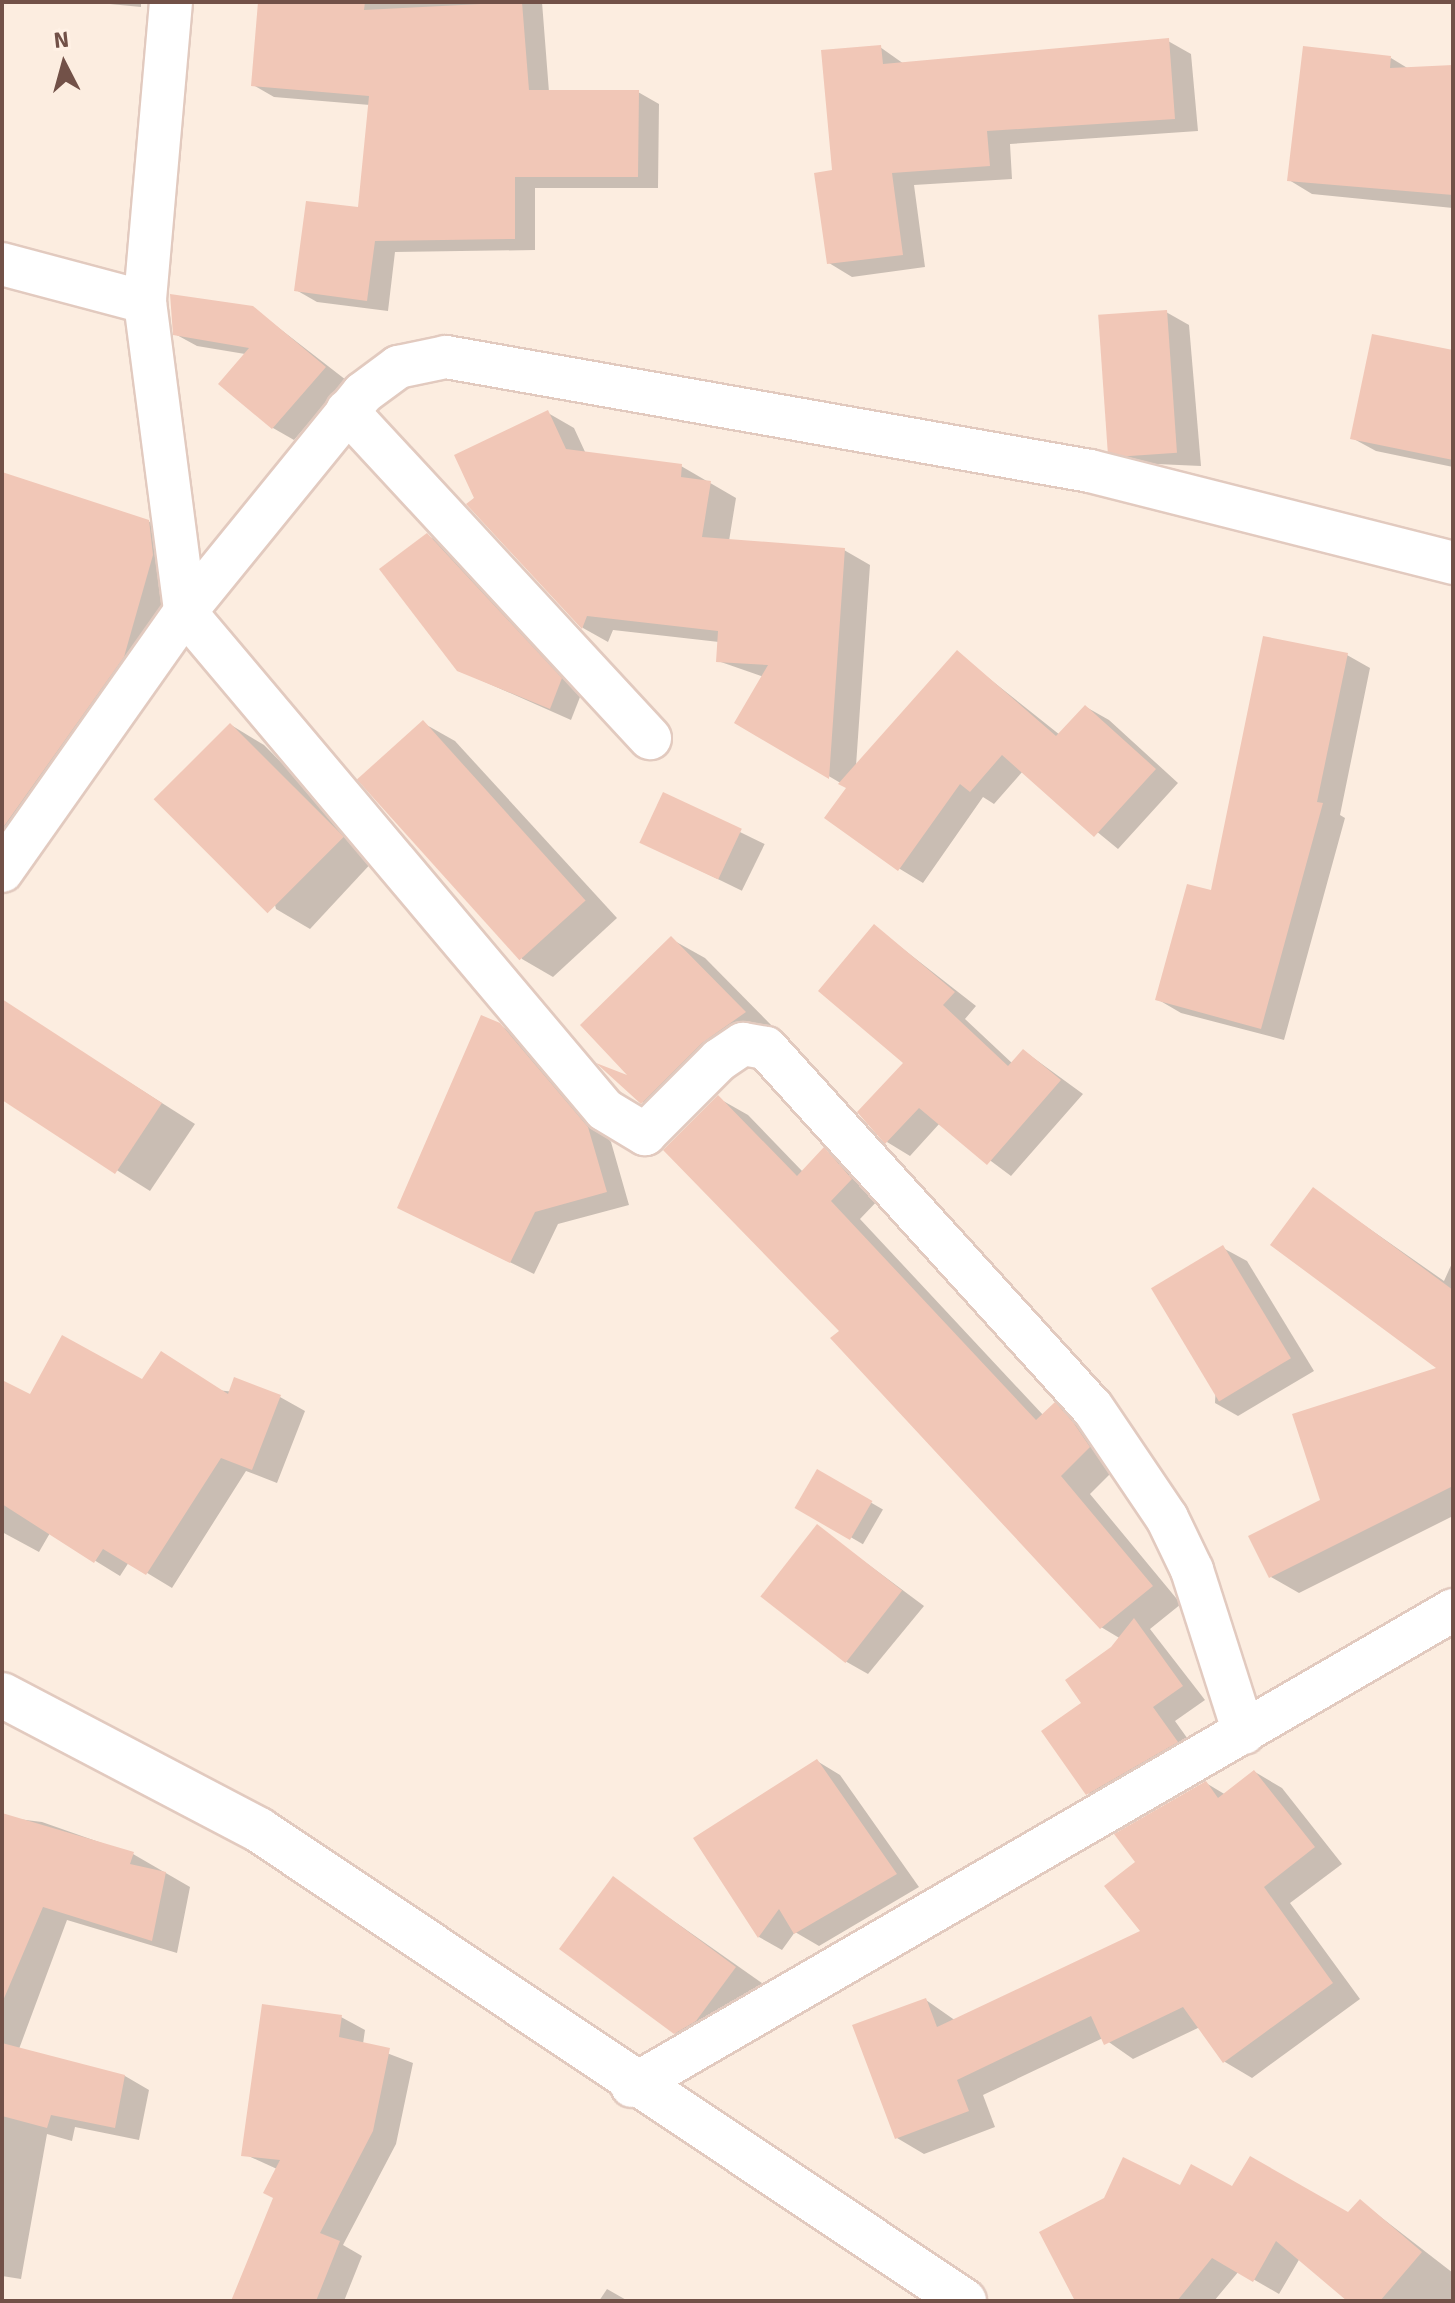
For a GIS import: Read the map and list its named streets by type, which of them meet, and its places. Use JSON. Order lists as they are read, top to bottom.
{
  "north": "top"
}
